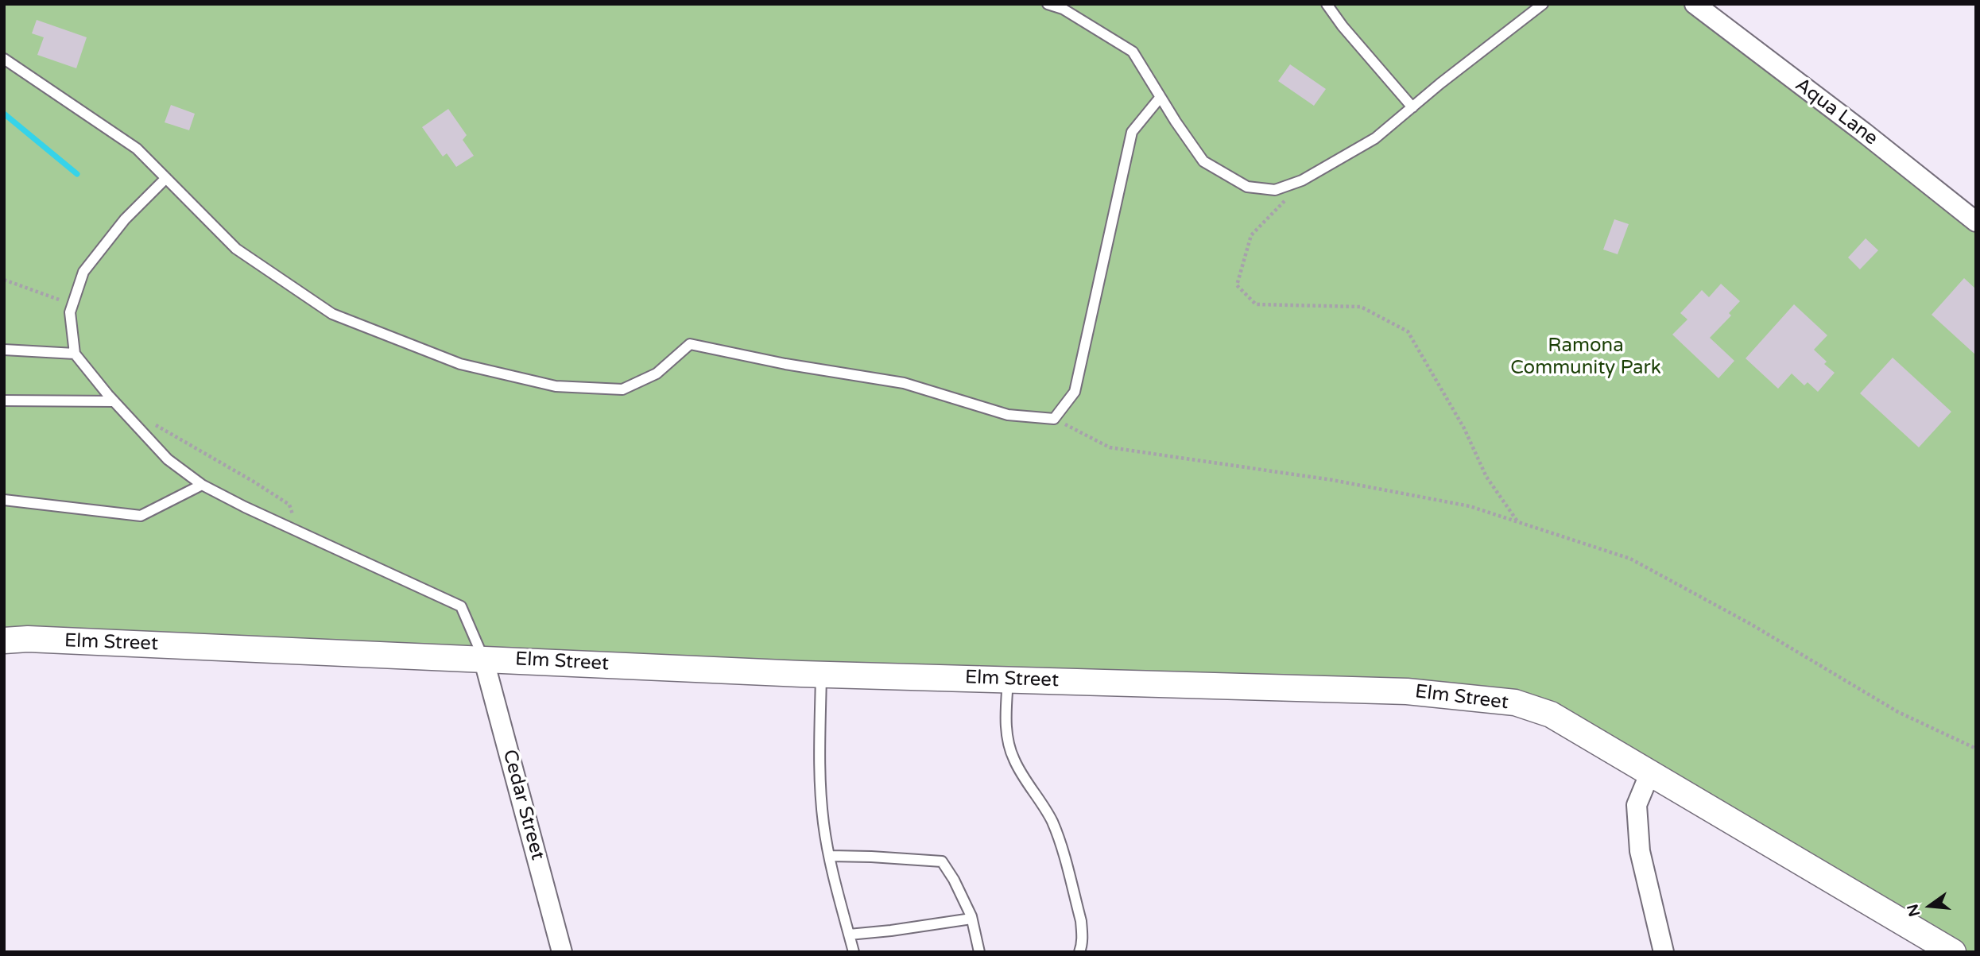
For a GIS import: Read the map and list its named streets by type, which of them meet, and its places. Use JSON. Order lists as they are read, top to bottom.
{
  "streets": {
    "street": ["Aqua Lane", "Elm Street", "Cedar Street"]
  },
  "crossings": [
    ["Elm Street", "Cedar Street"]
  ],
  "parks": ["Ramona Community Park"],
  "north": "left"
}
